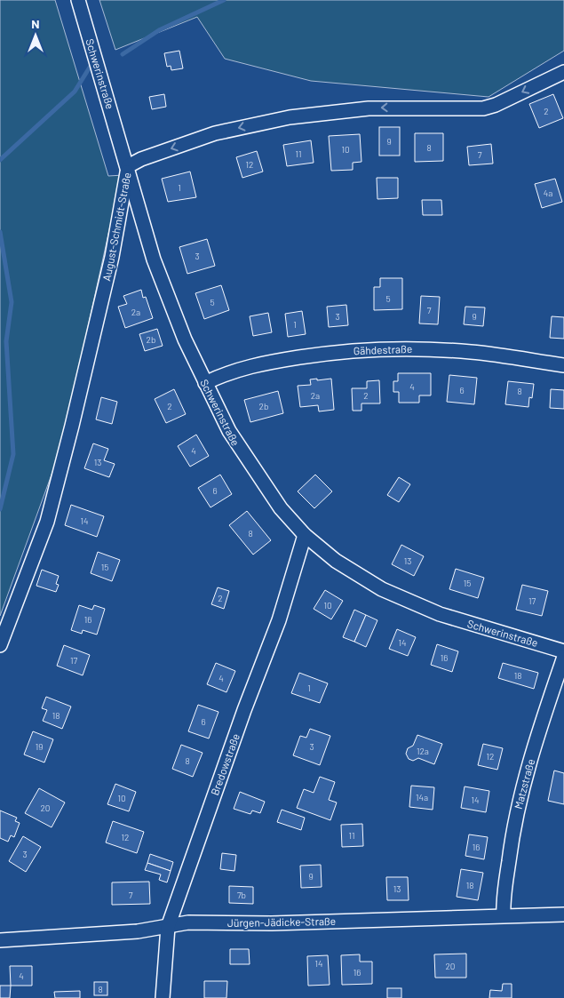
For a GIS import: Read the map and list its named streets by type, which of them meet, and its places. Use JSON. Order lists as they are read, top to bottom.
{
  "streets": {
    "street": [
      "Schwerinstraße",
      "August-Schmidt-Straße",
      "Gähdestraße",
      "Bredowstraße",
      "Matzstraße",
      "Jürgen-Jädicke-Straße"
    ]
  },
  "crossings": [
    ["Schwerinstraße", "August-Schmidt-Straße"],
    ["Schwerinstraße", "Gähdestraße"],
    ["Schwerinstraße", "Bredowstraße"],
    ["Bredowstraße", "Jürgen-Jädicke-Straße"],
    ["Matzstraße", "Jürgen-Jädicke-Straße"]
  ],
  "one_way": ["August-Schmidt-Straße"],
  "house_numbers": [
    "2",
    "9",
    "8",
    "10",
    "11",
    "7",
    "12",
    "1",
    "4a",
    "3",
    "5",
    "5",
    "7",
    "2a",
    "3",
    "9",
    "1",
    "2b",
    "4",
    "6",
    "8",
    "2a",
    "2",
    "2",
    "2b",
    "4",
    "13",
    "6",
    "14",
    "8",
    "13",
    "15",
    "15",
    "2",
    "17",
    "10",
    "16",
    "14",
    "16",
    "17",
    "18",
    "4",
    "1",
    "18",
    "6",
    "19",
    "3",
    "12a",
    "12",
    "8",
    "14a",
    "10",
    "14",
    "20",
    "11",
    "12",
    "16",
    "3",
    "9",
    "18",
    "13",
    "7",
    "7b",
    "14",
    "20",
    "16",
    "4",
    "8"
  ],
  "north": "top"
}
